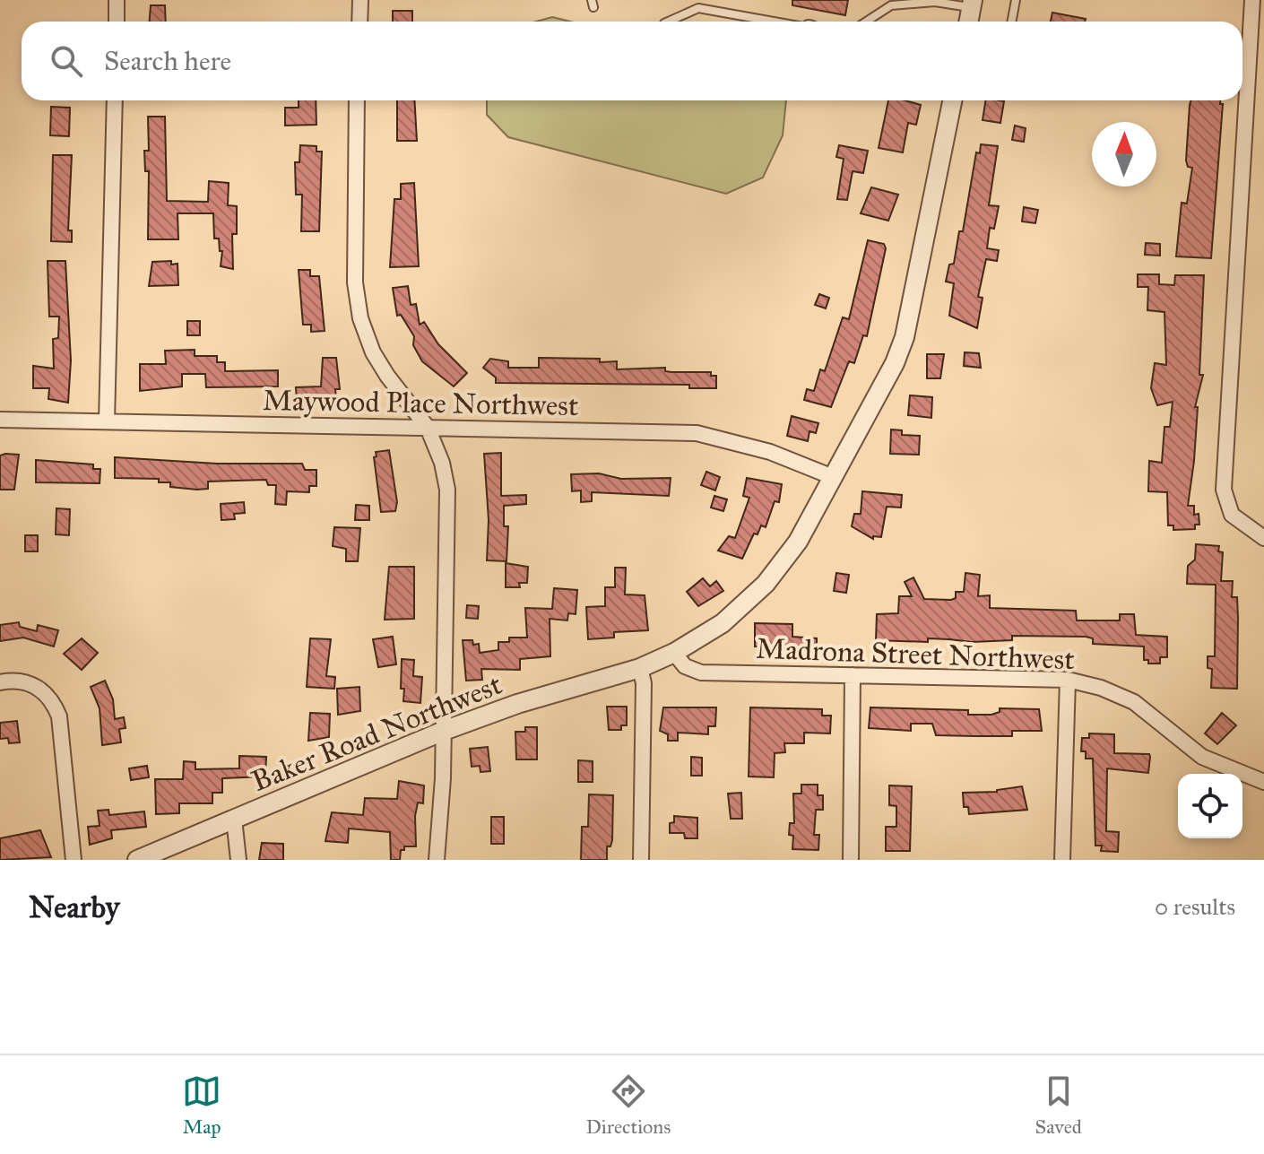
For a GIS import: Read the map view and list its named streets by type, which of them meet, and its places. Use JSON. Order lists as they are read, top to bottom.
{
  "streets": {
    "street": ["Maywood Place Northwest", "Madrona Street Northwest", "Baker Road Northwest"]
  },
  "crossings": [
    ["Maywood Place Northwest", "Baker Road Northwest"],
    ["Madrona Street Northwest", "Baker Road Northwest"]
  ],
  "north": "top",
  "page": {
    "search": "Search here",
    "heading": ["Nearby", "0 results"],
    "nav": ["Map", "Directions", "Saved"]
  }
}
